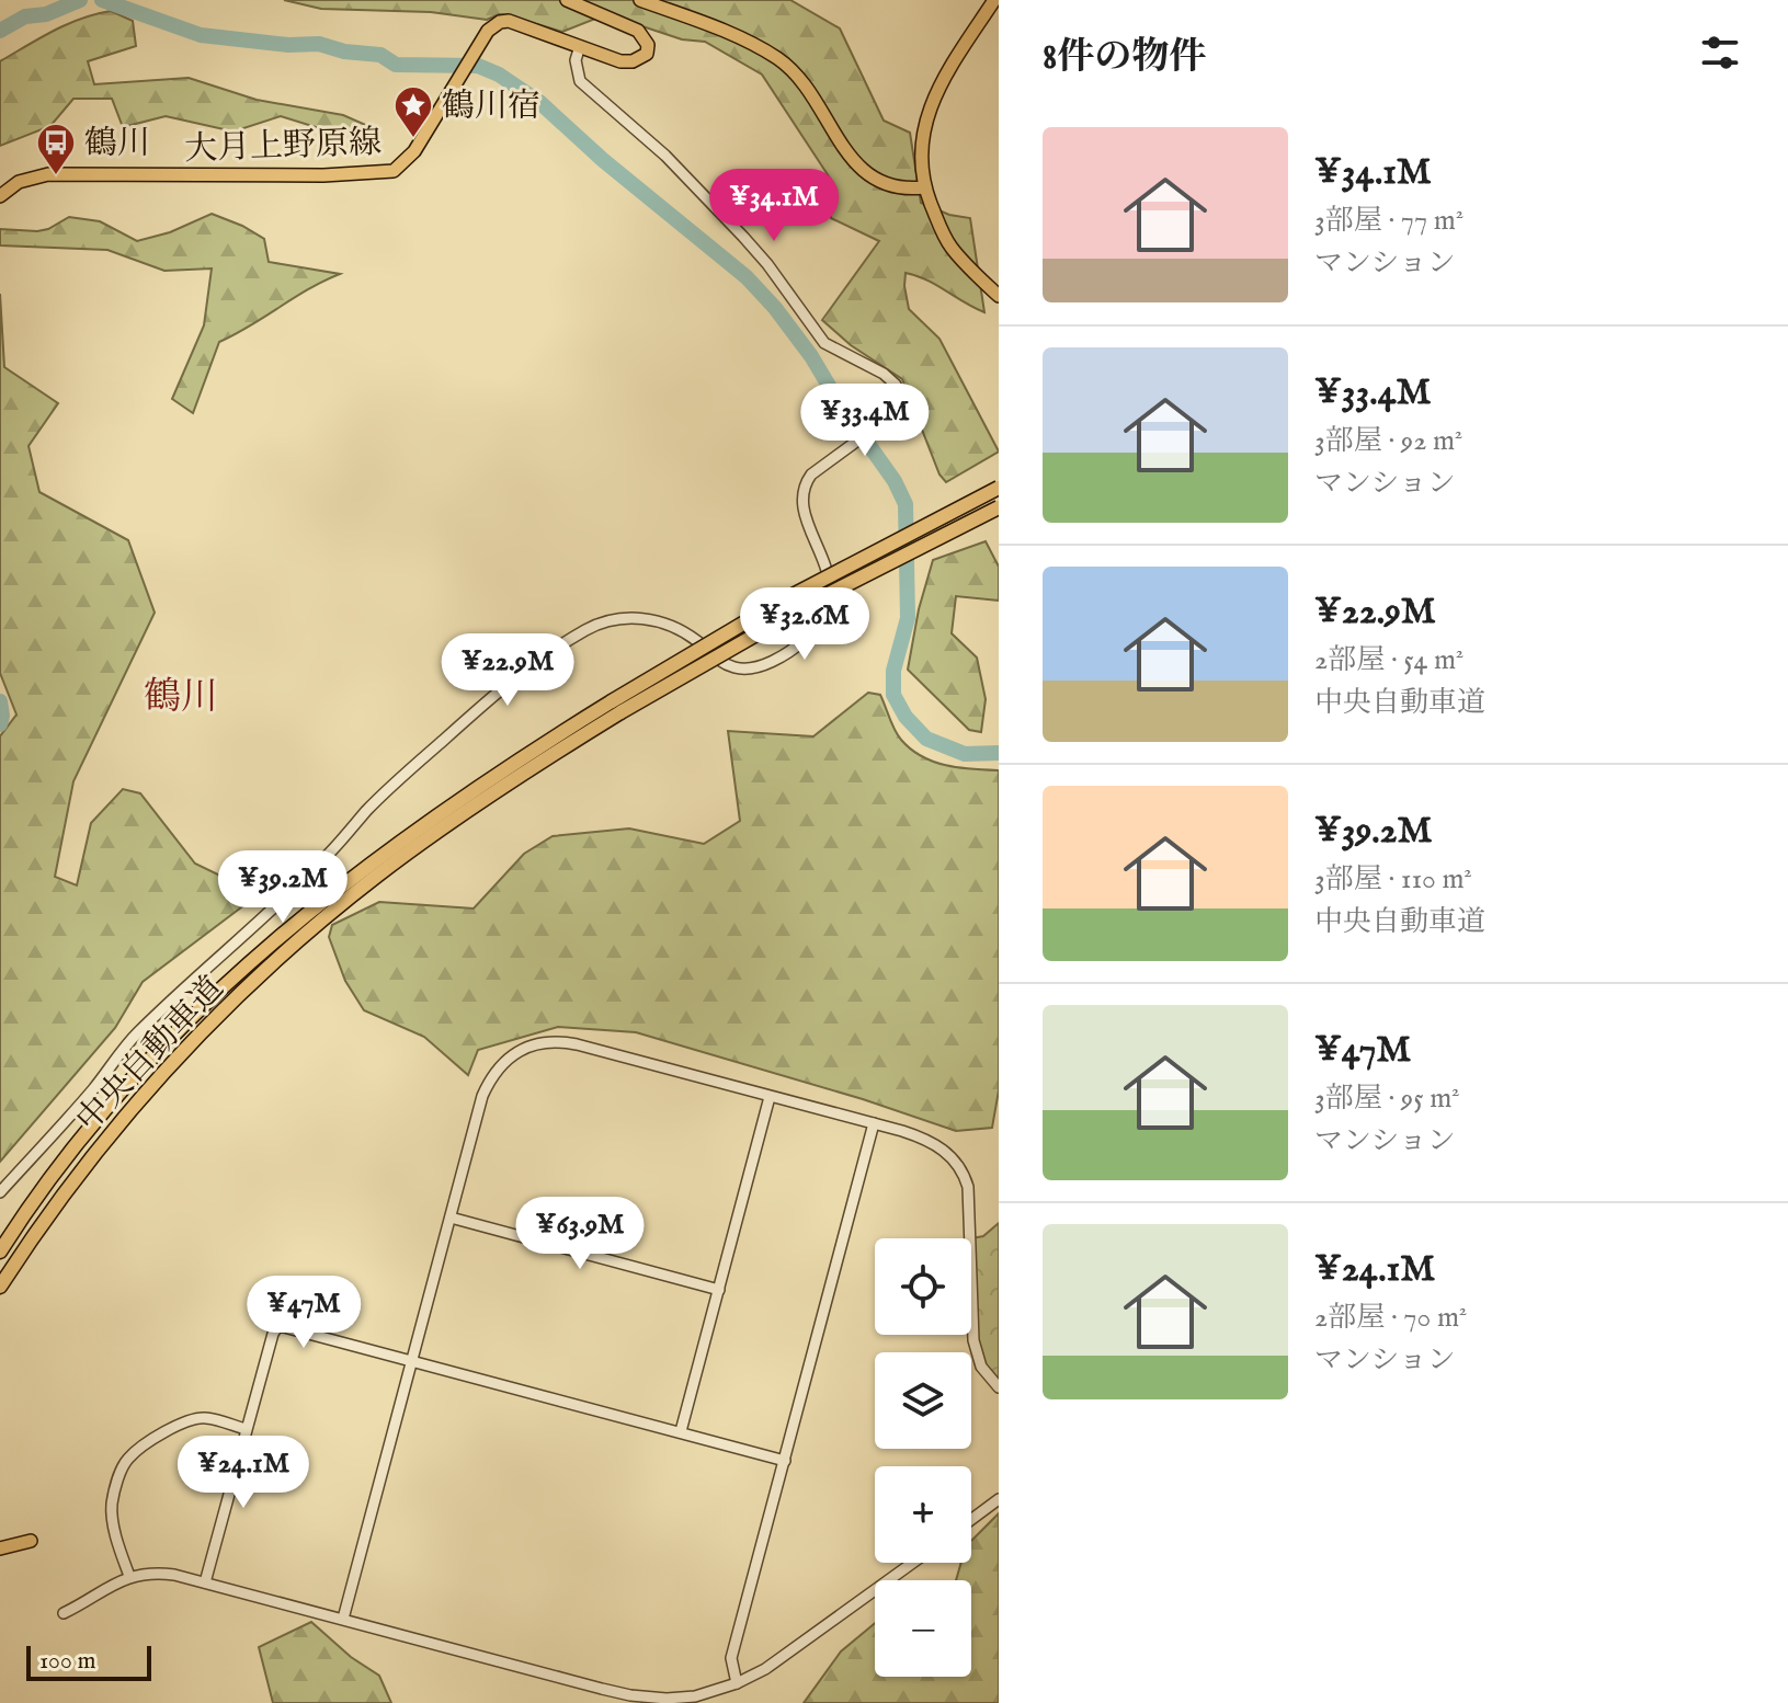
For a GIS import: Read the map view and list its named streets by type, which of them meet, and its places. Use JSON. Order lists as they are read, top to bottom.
{
  "streets": {
    "highway": ["中央自動車道"],
    "main road": ["大月上野原線"]
  },
  "districts": ["鶴川"],
  "places": {
    "place": ["鶴川宿"],
    "bus stop": ["鶴川"]
  },
  "scale_bar": "100 m",
  "page": {
    "heading": "8件の物件",
    "list": [
      {
        "name": "¥34.1M",
        "note": "3部屋 · 77 m² · マンション"
      },
      {
        "name": "¥33.4M",
        "note": "3部屋 · 92 m² · マンション"
      },
      {
        "name": "¥22.9M",
        "note": "2部屋 · 54 m² · 中央自動車道"
      },
      {
        "name": "¥39.2M",
        "note": "3部屋 · 110 m² · 中央自動車道"
      },
      {
        "name": "¥47M",
        "note": "3部屋 · 95 m² · マンション"
      },
      {
        "name": "¥24.1M",
        "note": "2部屋 · 70 m² · マンション"
      }
    ],
    "price": [
      "¥34.1M",
      "¥33.4M",
      "¥32.6M",
      "¥22.9M",
      "¥39.2M",
      "¥63.9M",
      "¥47M",
      "¥24.1M"
    ],
    "map_buttons": ["+", "−"],
    "scale": "100 m"
  }
}
